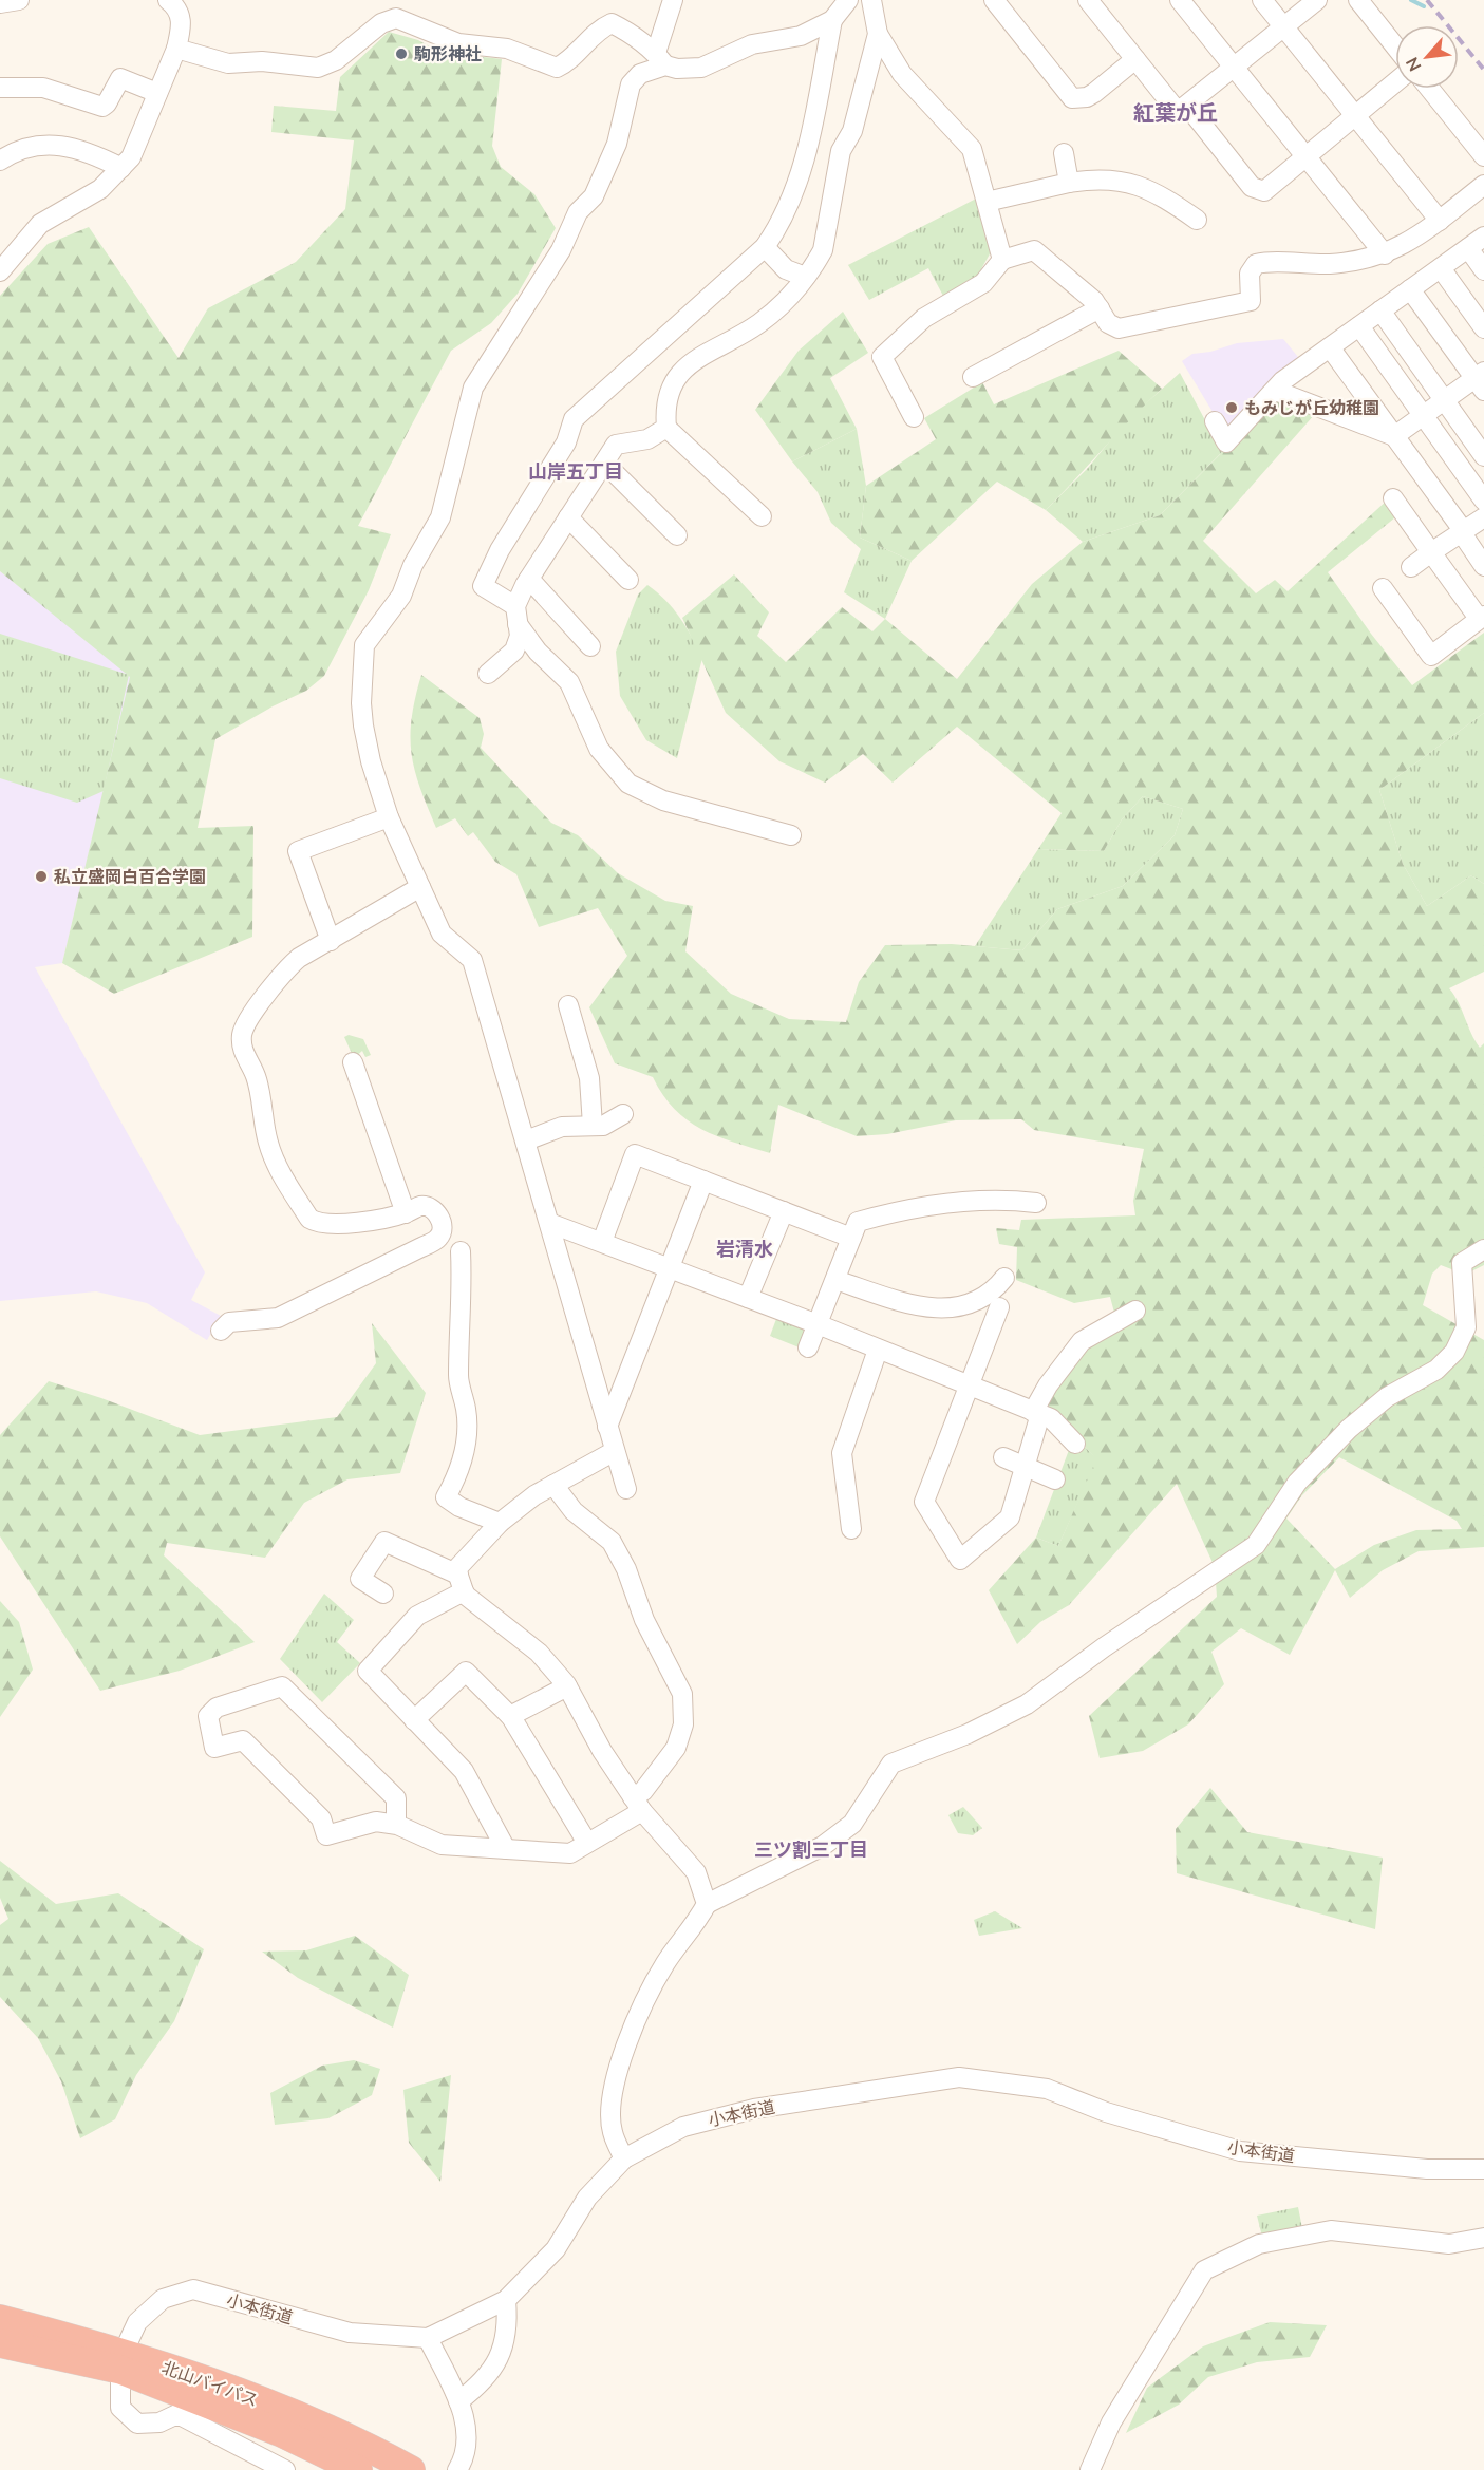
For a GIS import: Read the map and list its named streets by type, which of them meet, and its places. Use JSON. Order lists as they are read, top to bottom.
{
  "streets": {
    "highway": ["北山バイパス"],
    "street": ["小本街道"]
  },
  "crossings": [
    ["小本街道", "北山バイパス"]
  ],
  "districts": [
    "紅葉が丘",
    "山岸五丁目",
    "岩清水",
    "三ツ割三丁目"
  ],
  "places": ["駒形神社", "もみじが丘幼稚園", "私立盛岡白百合学園"],
  "north": "bottom left"
}
